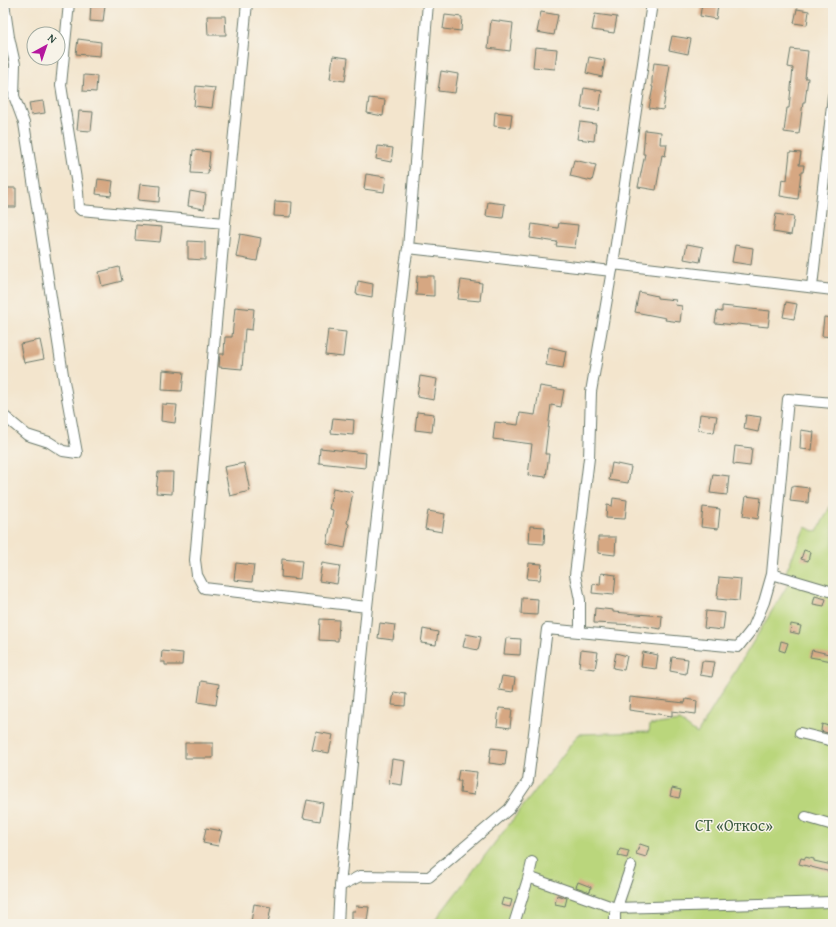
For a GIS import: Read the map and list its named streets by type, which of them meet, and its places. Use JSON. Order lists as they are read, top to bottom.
{
  "parks": ["СТ «Откос»"],
  "north": "top right"
}
